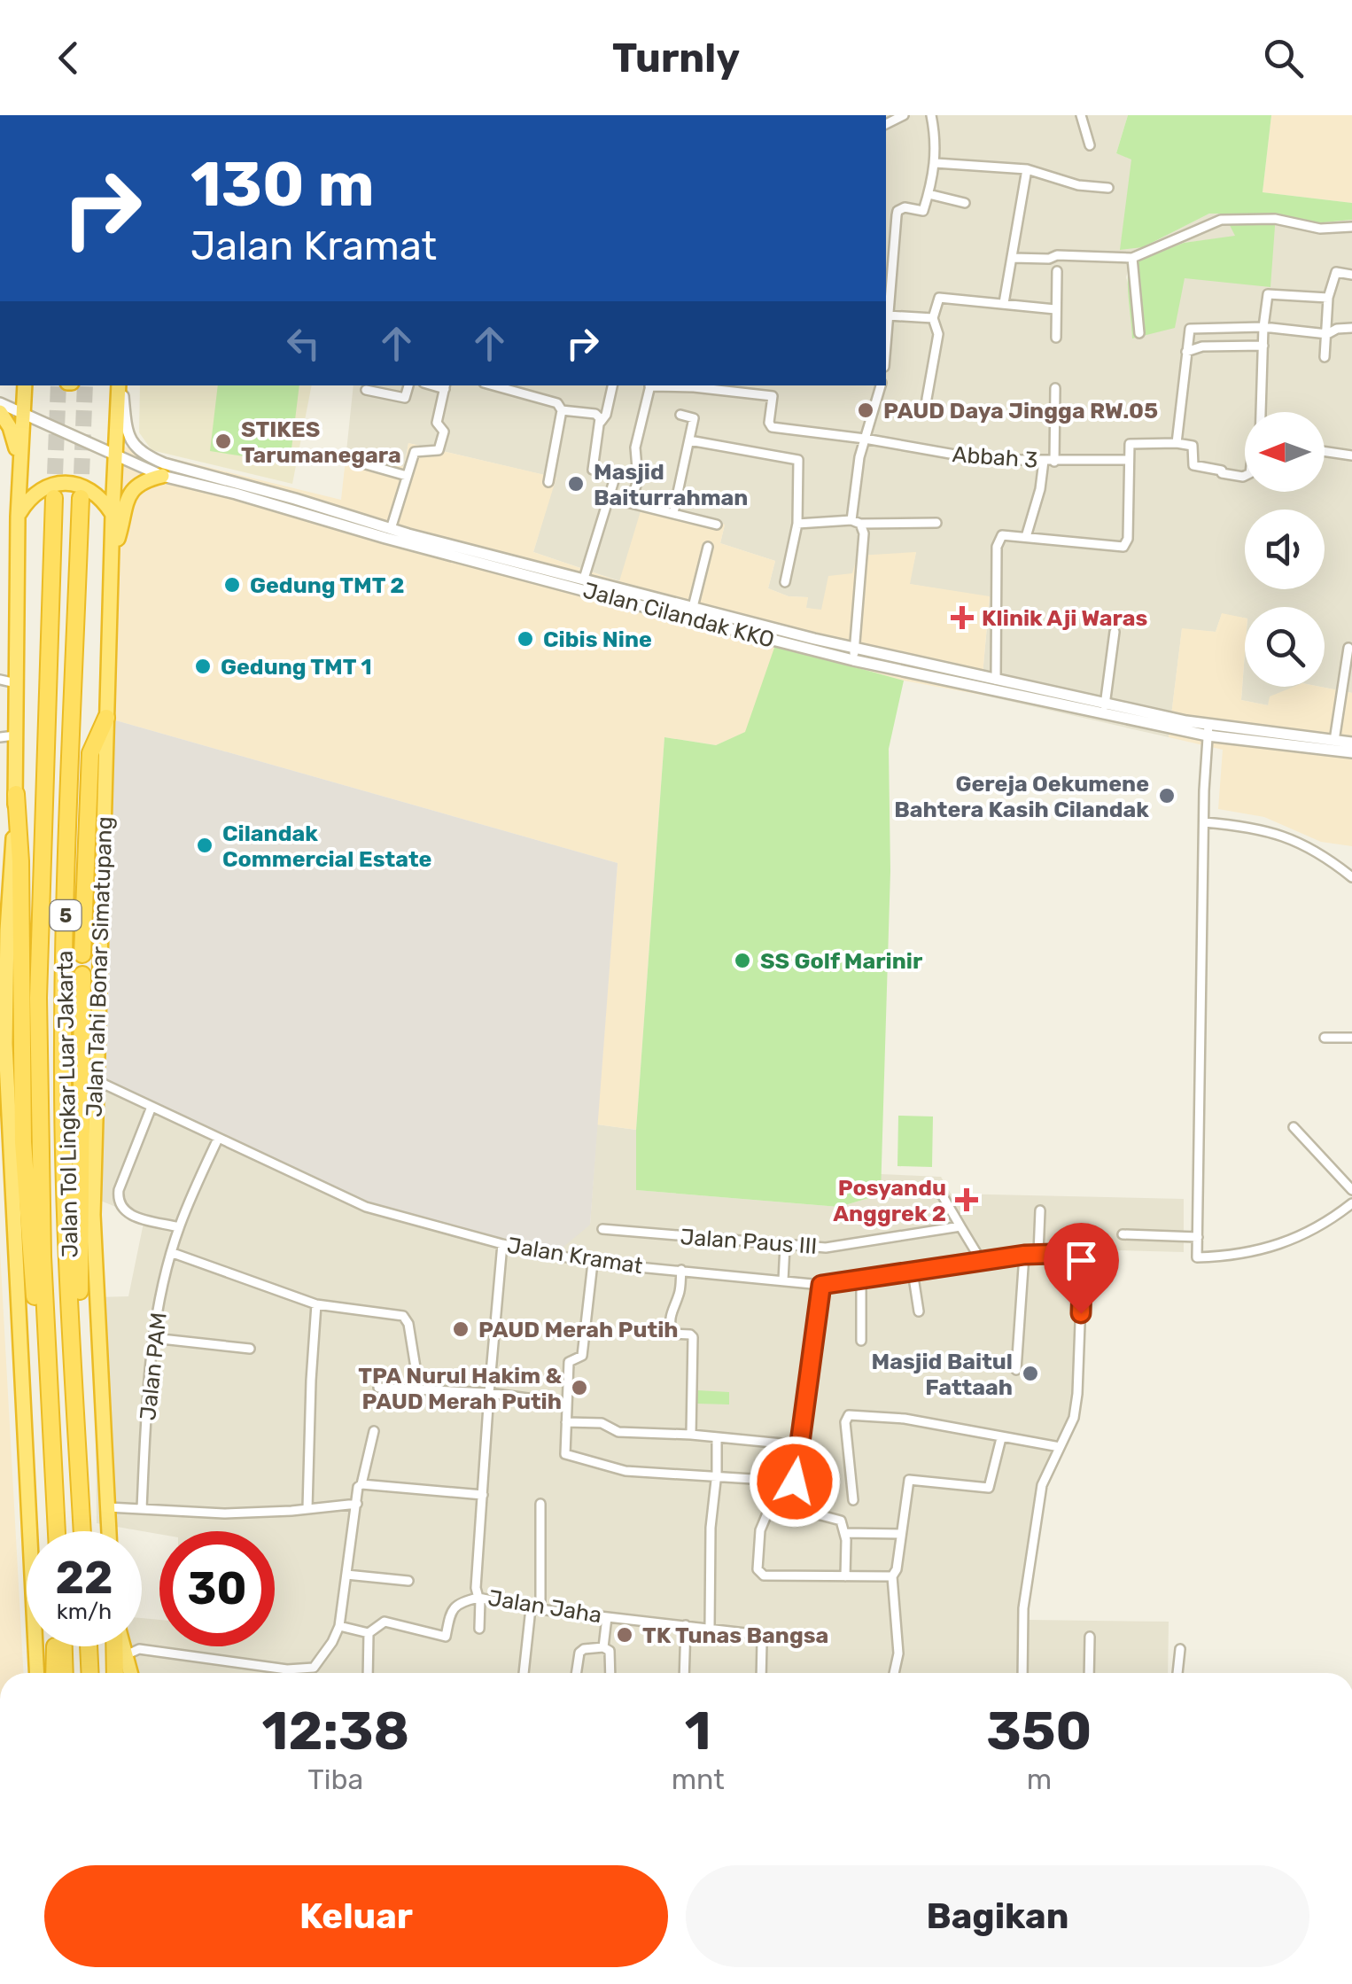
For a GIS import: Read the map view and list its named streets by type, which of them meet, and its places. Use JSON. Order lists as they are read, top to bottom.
{
  "streets": {
    "highway": ["5", "Jalan Tahi Bonar Simatupang", "Jalan Tol Lingkar Luar Jakarta"],
    "street": [
      "Abbah 3",
      "Jalan Cilandak KKO",
      "Jalan Paus III",
      "Jalan Kramat",
      "Jalan PAM",
      "Jalan Jaha"
    ]
  },
  "crossings": [
    ["Jalan Cilandak KKO", "Jalan Tahi Bonar Simatupang"],
    ["Jalan Tahi Bonar Simatupang", "Jalan Kramat"],
    ["Jalan Kramat", "Jalan PAM"],
    ["Jalan Kramat", "Jalan Jaha"]
  ],
  "places": {
    "other": [
      "PAUD Daya Jingga RW.05",
      "STIKES Tarumanegara",
      "Masjid Baiturrahman",
      "Gedung TMT 2",
      "Cibis Nine",
      "Gedung TMT 1",
      "Gereja Oekumene Bahtera Kasih Cilandak",
      "Cilandak Commercial Estate",
      "SS Golf Marinir",
      "PAUD Merah Putih",
      "Masjid Baitul Fattaah",
      "TPA Nurul Hakim & PAUD Merah Putih",
      "TK Tunas Bangsa"
    ],
    "health": ["Klinik Aji Waras", "Posyandu Anggrek 2"]
  },
  "north": "left",
  "page": {
    "header": "Turnly",
    "turn": ["130 m", "Jalan Kramat"],
    "speed": "22 km/h",
    "limit": "30",
    "eta": [
      "12:38",
      "Tiba",
      "1",
      "mnt",
      "350",
      "m"
    ],
    "buttons": ["Keluar", "Bagikan"]
  }
}
